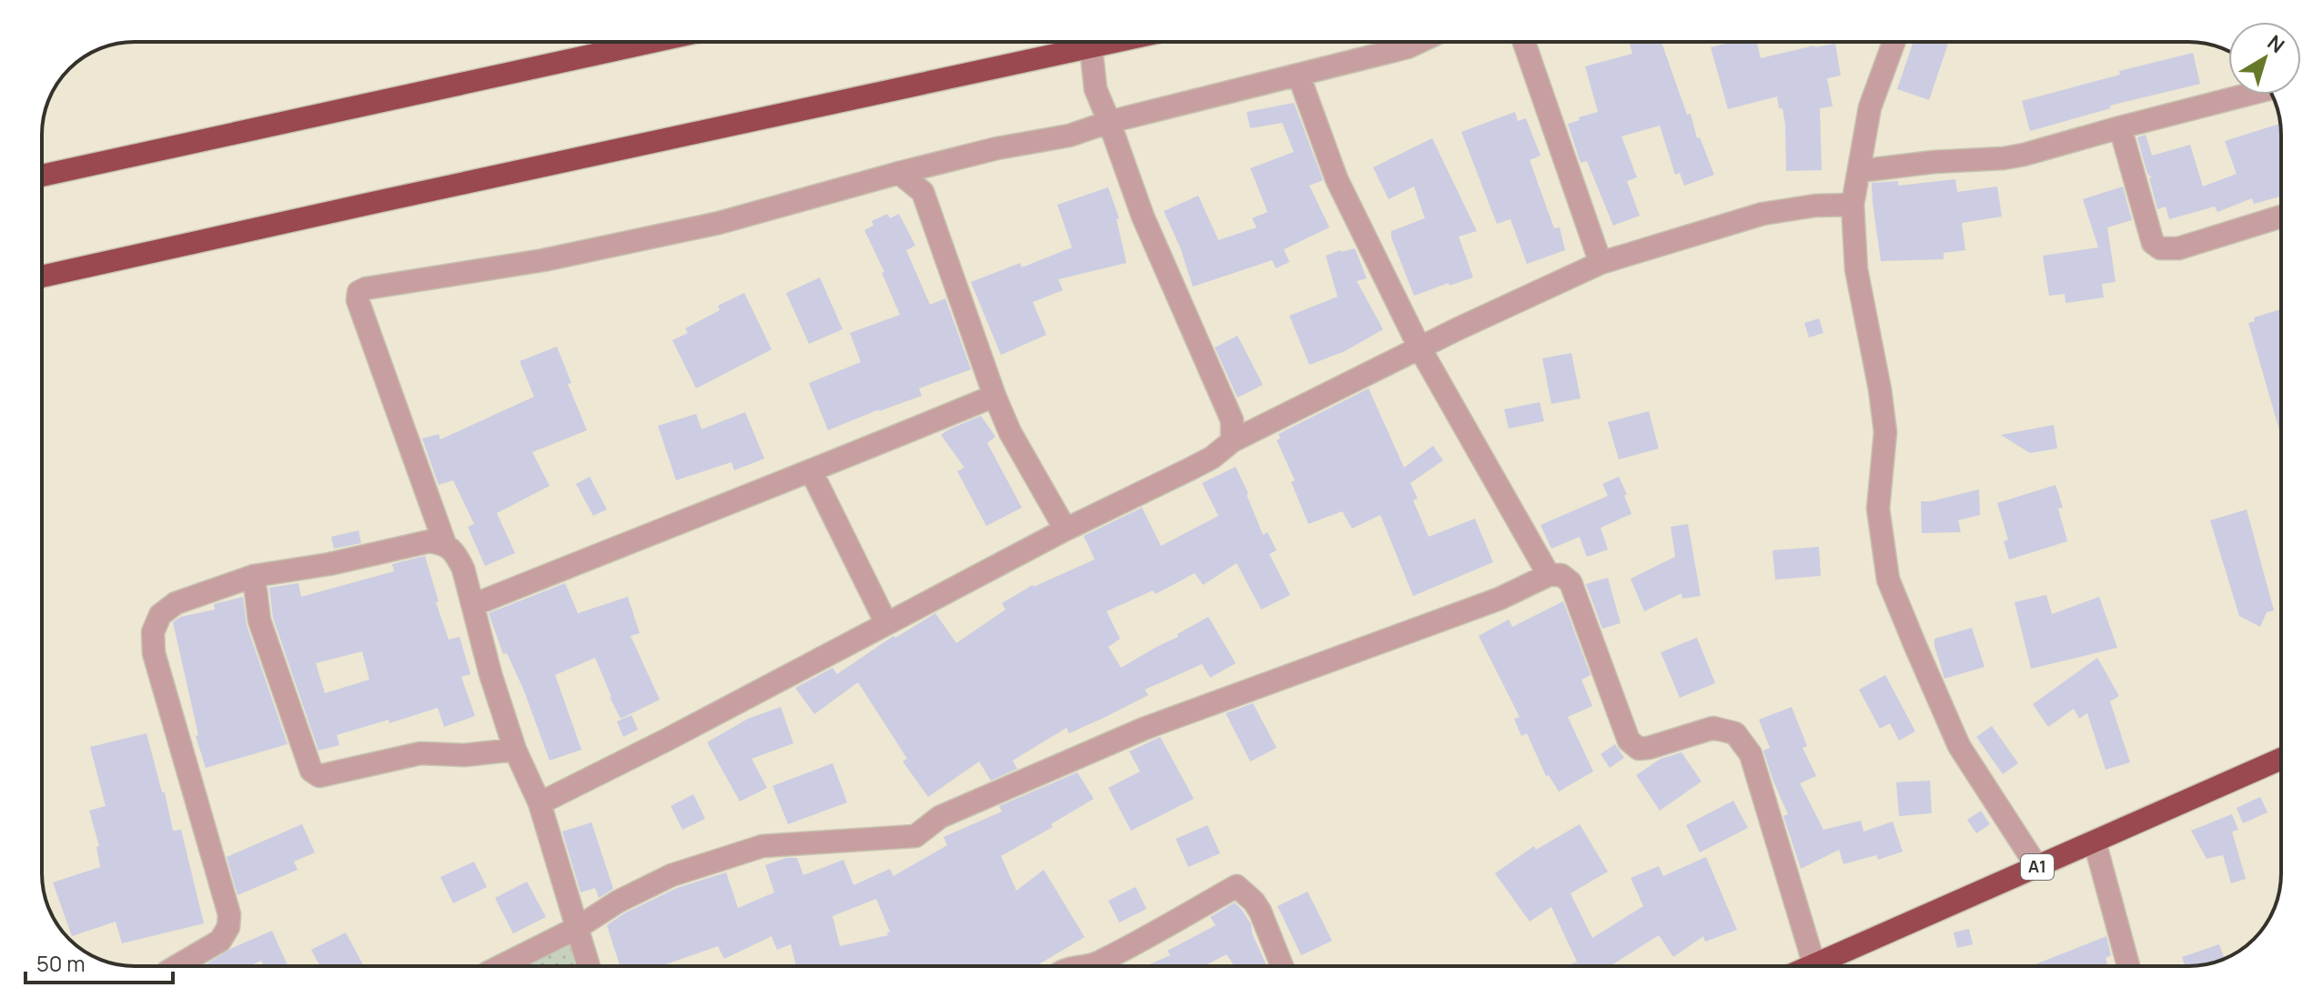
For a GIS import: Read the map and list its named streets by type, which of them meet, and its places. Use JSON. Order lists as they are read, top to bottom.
{
  "streets": {
    "highway": ["A1"]
  },
  "scale_bar": "50 m",
  "north": "top right"
}
